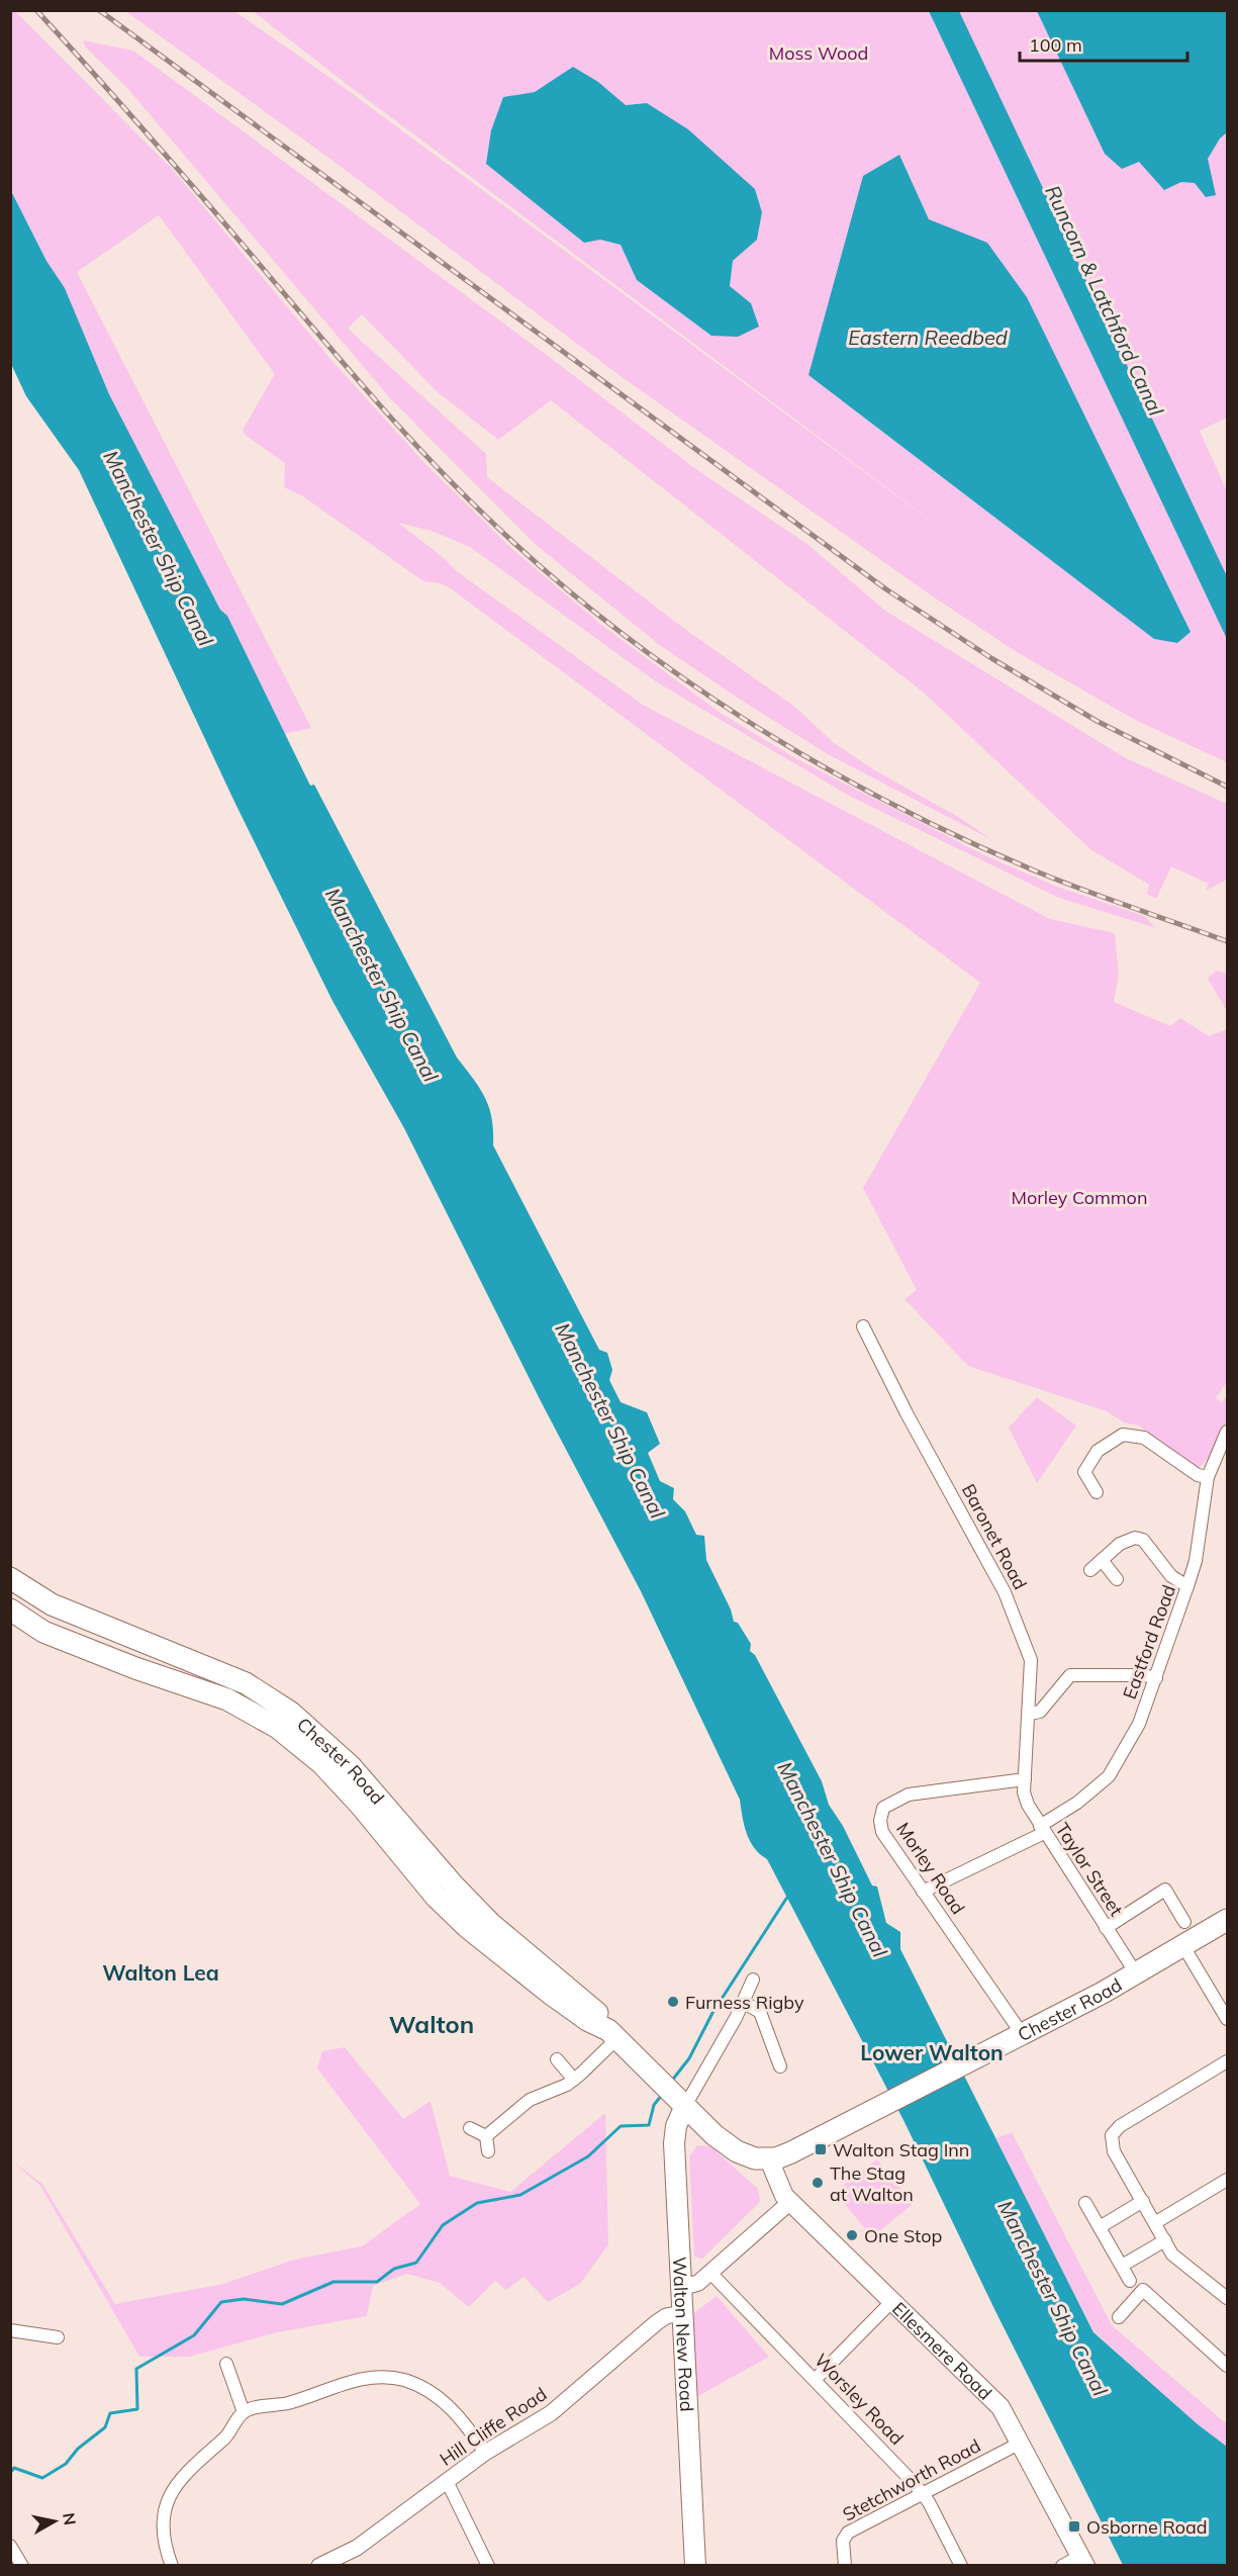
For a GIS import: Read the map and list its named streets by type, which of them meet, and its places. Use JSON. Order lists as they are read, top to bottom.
{
  "streets": {
    "highway": ["Chester Road"],
    "main road": ["Walton New Road", "Ellesmere Road"],
    "street": [
      "Baronet Road",
      "Eastford Road",
      "Morley Road",
      "Taylor Street",
      "Worsley Road",
      "Hill Cliffe Road",
      "Stetchworth Road"
    ]
  },
  "crossings": [
    ["Baronet Road", "Morley Road"],
    ["Baronet Road", "Taylor Street"],
    ["Eastford Road", "Morley Road"],
    ["Eastford Road", "Taylor Street"],
    ["Chester Road", "Morley Road"],
    ["Chester Road", "Taylor Street"],
    ["Chester Road", "Walton New Road"],
    ["Chester Road", "Ellesmere Road"],
    ["Morley Road", "Taylor Street"],
    ["Walton New Road", "Hill Cliffe Road"],
    ["Ellesmere Road", "Stetchworth Road"],
    ["Worsley Road", "Stetchworth Road"]
  ],
  "districts": ["Walton Lea", "Walton", "Lower Walton"],
  "water": ["Runcorn & Latchford Canal", "Eastern Reedbed", "Manchester Ship Canal"],
  "parks": ["Moss Wood", "Morley Common"],
  "places": {
    "other": ["Furness Rigby", "The Stag at Walton", "One Stop"],
    "transit": ["Walton Stag Inn", "Osborne Road"]
  },
  "scale_bar": "100 m",
  "north": "right"
}
